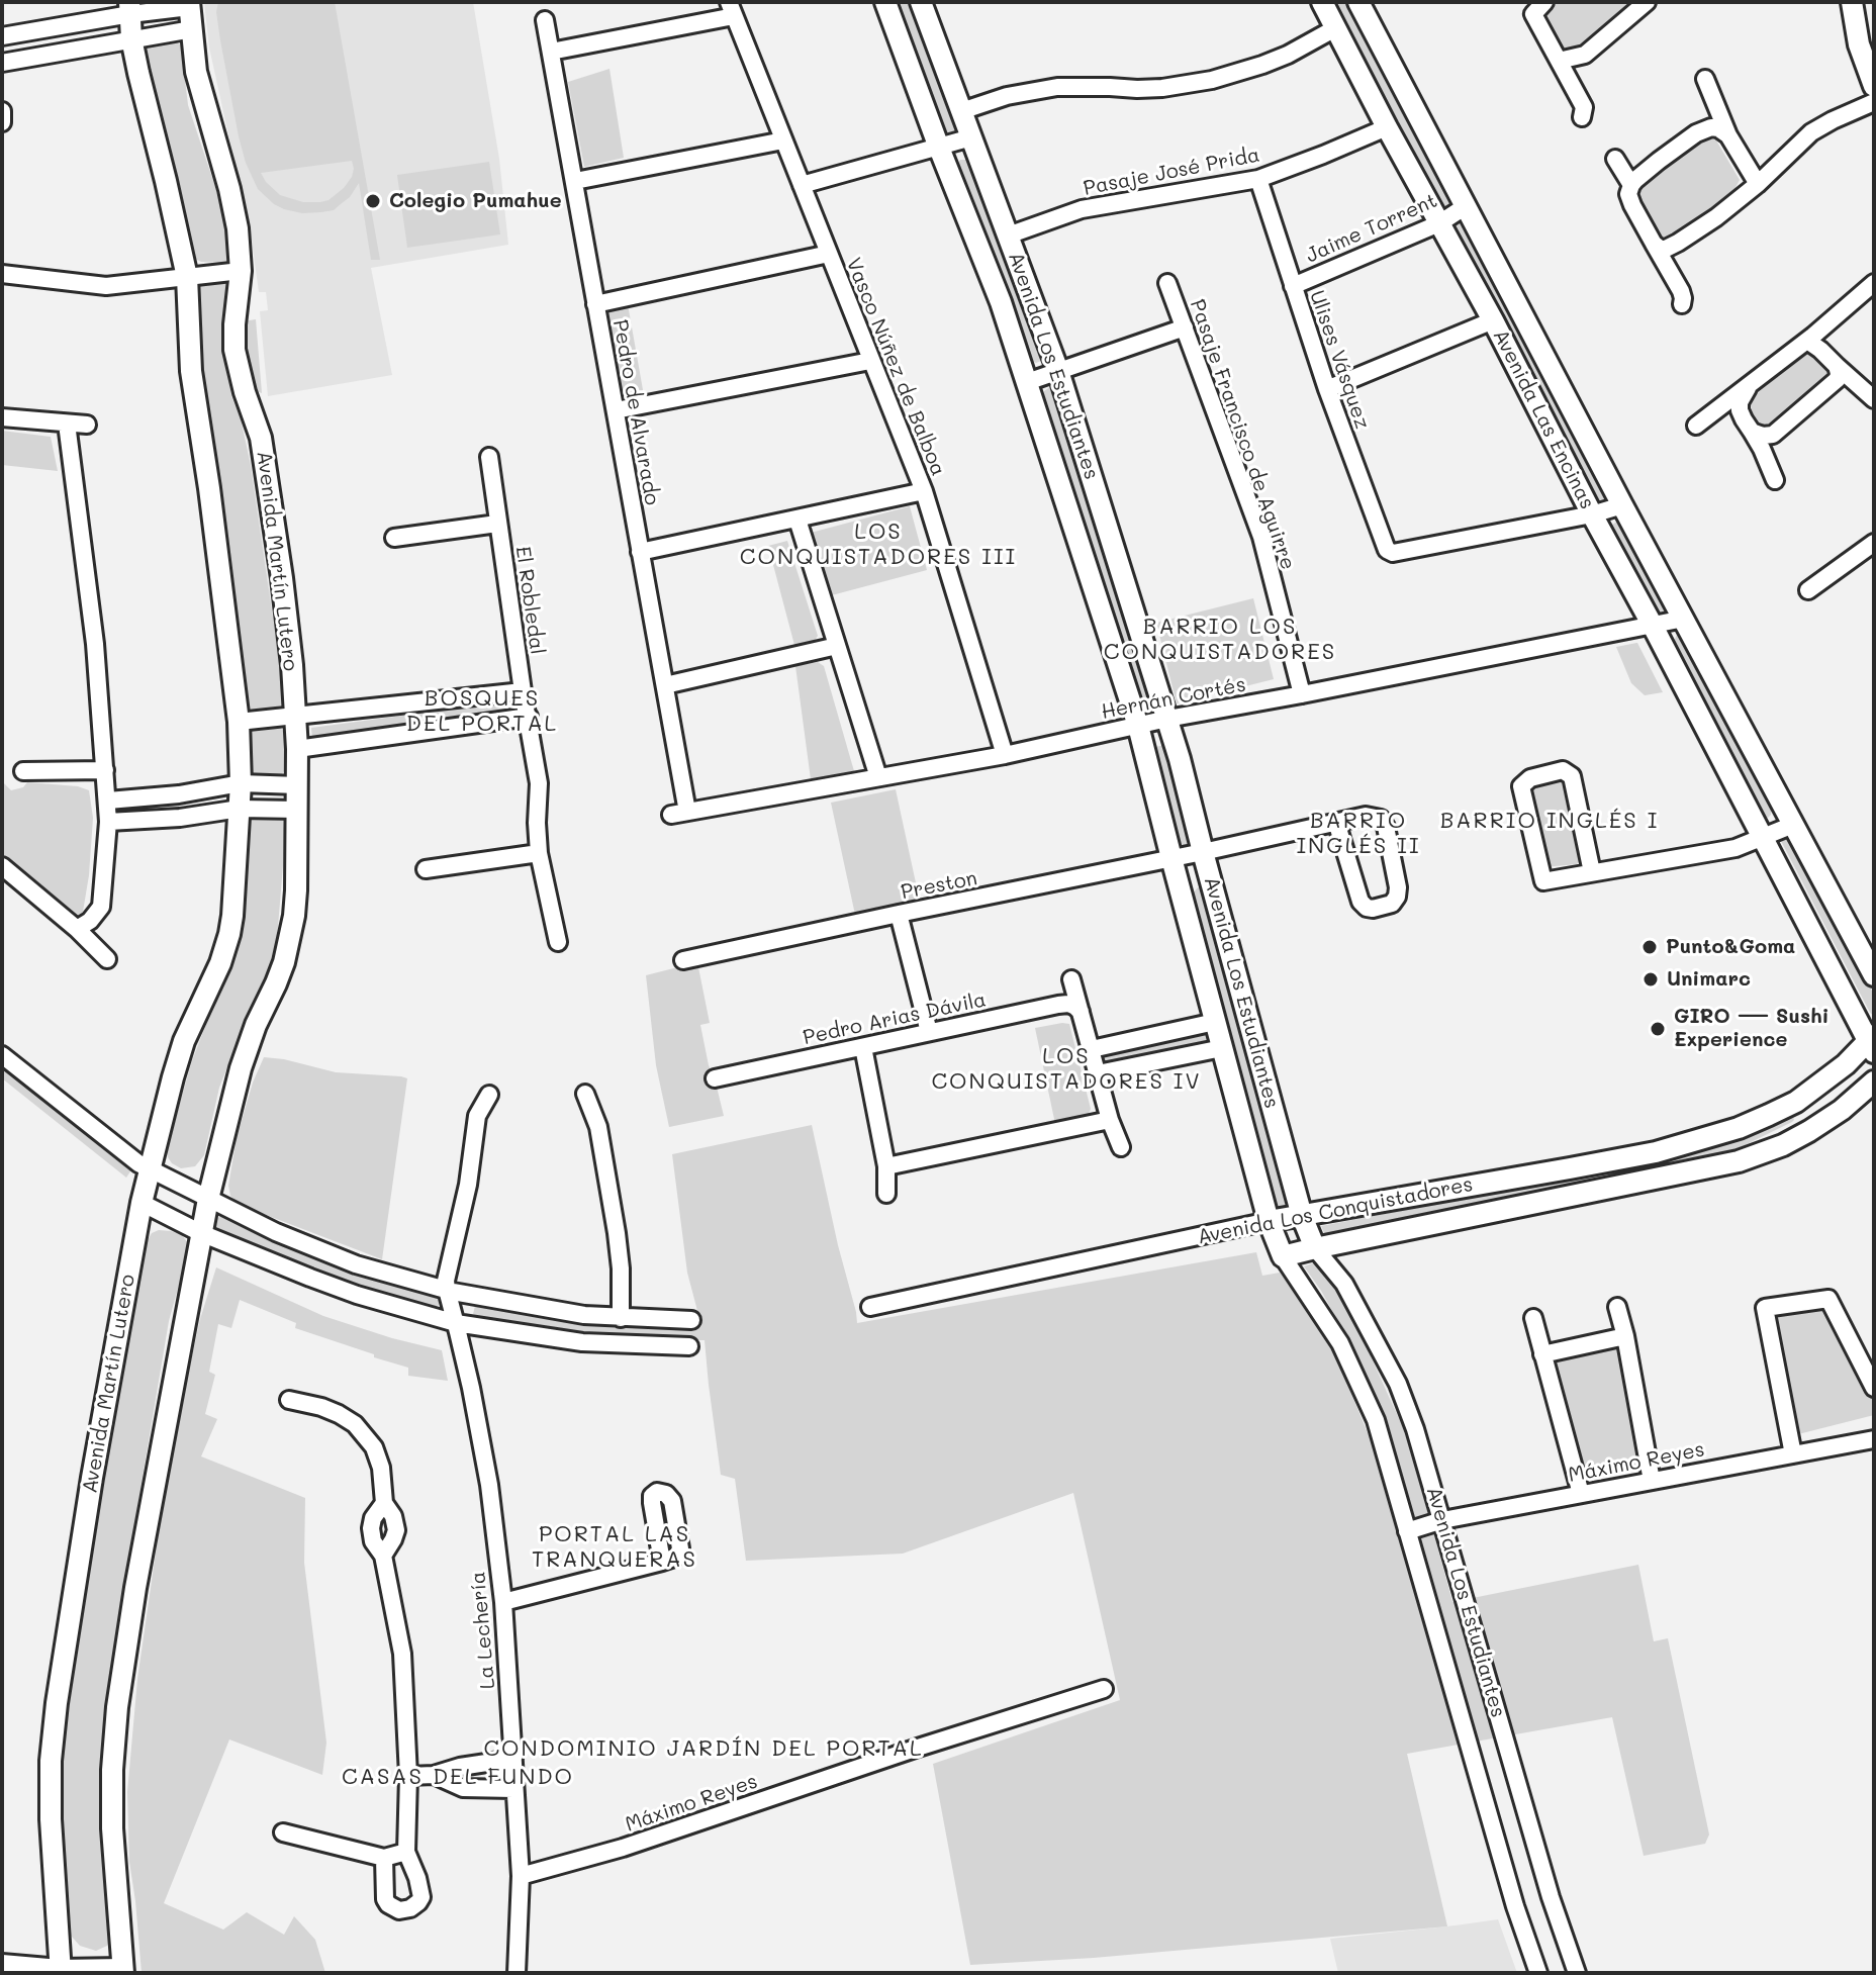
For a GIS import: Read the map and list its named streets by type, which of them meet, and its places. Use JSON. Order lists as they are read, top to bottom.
{
  "streets": {
    "street": [
      "Pasaje José Prida",
      "Jaime Torrent",
      "Ulises Vásquez",
      "Avenida Los Estudiantes",
      "Vasco Núñez de Balboa",
      "Pedro de Alvarado",
      "Avenida Las Encinas",
      "Pasaje Francisco de Aguirre",
      "Avenida Martín Lutero",
      "El Robledal",
      "Hernán Cortés",
      "Preston",
      "Pedro Arias Dávila",
      "Avenida Los Conquistadores",
      "Máximo Reyes",
      "La Lechería"
    ]
  },
  "crossings": [
    ["Pasaje José Prida", "Ulises Vásquez"],
    ["Pasaje José Prida", "Avenida Los Estudiantes"],
    ["Pasaje José Prida", "Avenida Las Encinas"],
    ["Jaime Torrent", "Ulises Vásquez"],
    ["Jaime Torrent", "Avenida Las Encinas"],
    ["Ulises Vásquez", "Avenida Las Encinas"],
    ["Avenida Los Estudiantes", "Hernán Cortés"],
    ["Avenida Los Estudiantes", "Preston"],
    ["Avenida Los Estudiantes", "Avenida Los Conquistadores"],
    ["Avenida Los Estudiantes", "Máximo Reyes"],
    ["Vasco Núñez de Balboa", "Hernán Cortés"],
    ["Pedro de Alvarado", "Hernán Cortés"],
    ["Avenida Las Encinas", "Hernán Cortés"],
    ["Avenida Las Encinas", "Avenida Los Conquistadores"],
    ["Pasaje Francisco de Aguirre", "Hernán Cortés"],
    ["Máximo Reyes", "La Lechería"]
  ],
  "districts": [
    "LOS CONQUISTADORES III",
    "BARRIO LOS CONQUISTADORES",
    "BOSQUES DEL PORTAL",
    "BARRIO INGLÉS II",
    "BARRIO INGLÉS I",
    "LOS CONQUISTADORES IV",
    "PORTAL LAS TRANQUERAS",
    "CONDOMINIO JARDÍN DEL PORTAL",
    "CASAS DEL FUNDO"
  ],
  "places": [
    "Colegio Pumahue",
    "Punto&Goma",
    "Unimarc",
    "GIRO — Sushi Experience"
  ]
}
